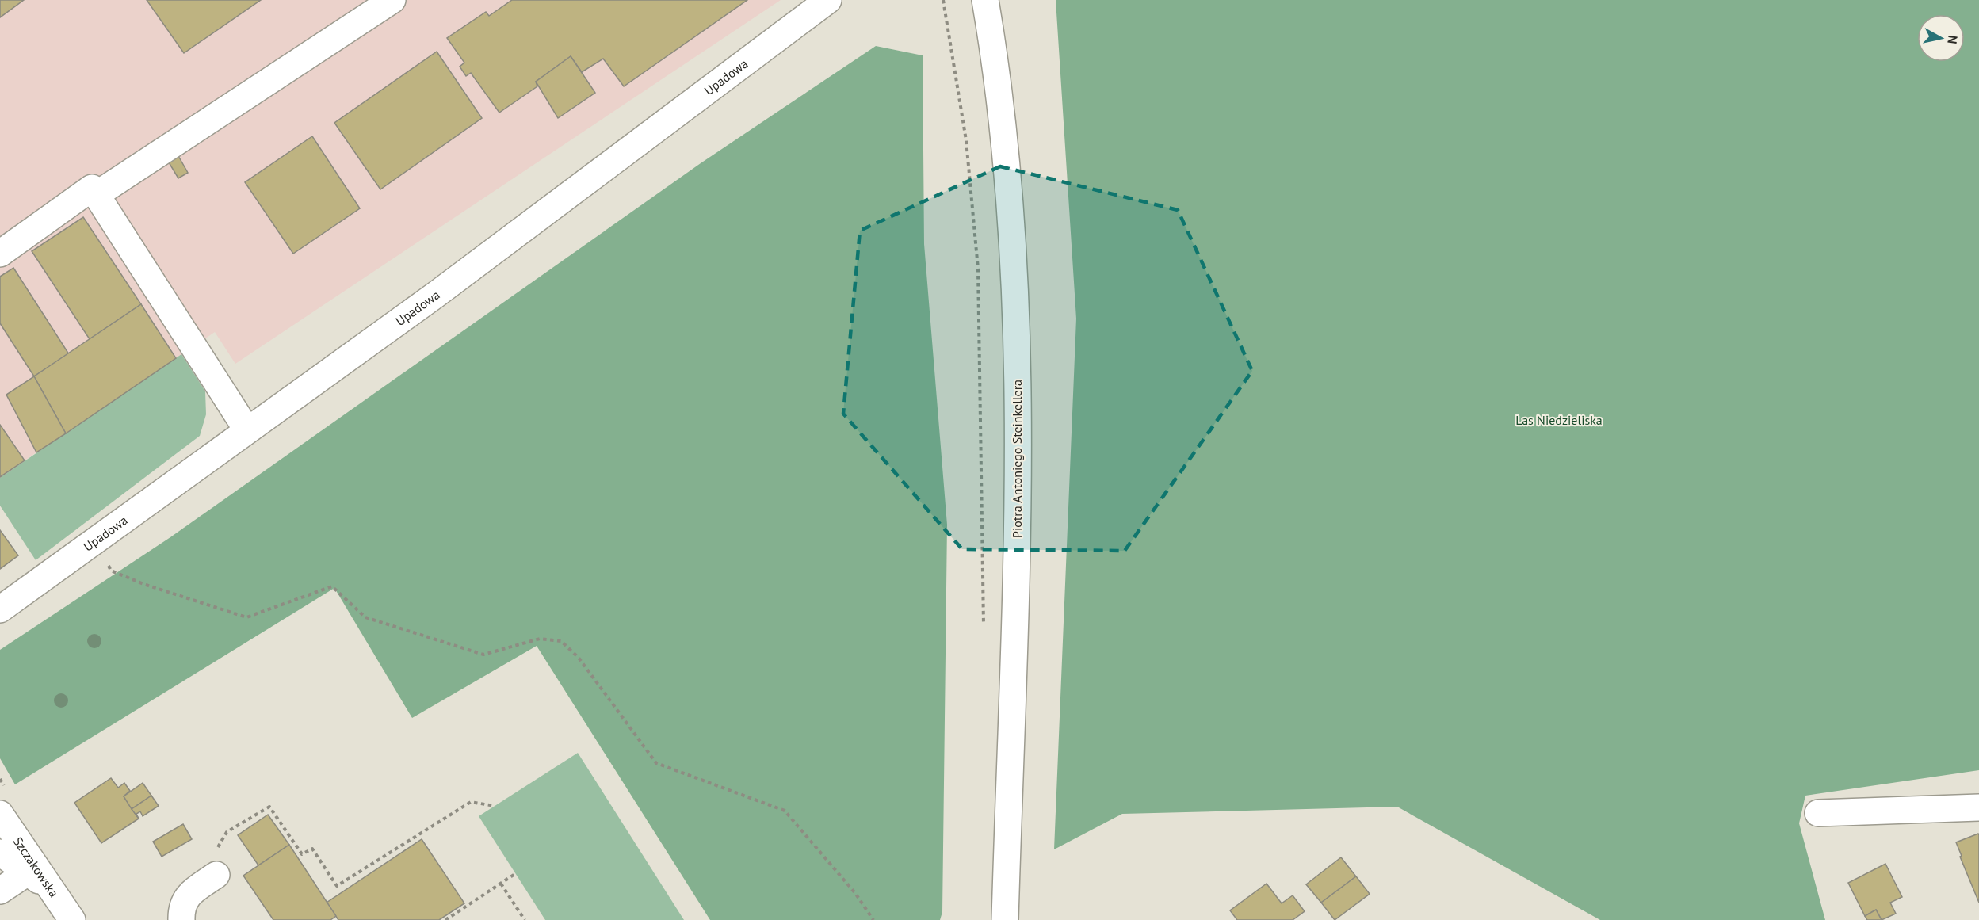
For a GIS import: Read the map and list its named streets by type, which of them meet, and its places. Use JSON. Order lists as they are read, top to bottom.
{
  "streets": {
    "street": ["Upadowa", "Piotra Antoniego Steinkellera", "Szczakowska"]
  },
  "parks": ["Las Niedzieliska"],
  "north": "right"
}
